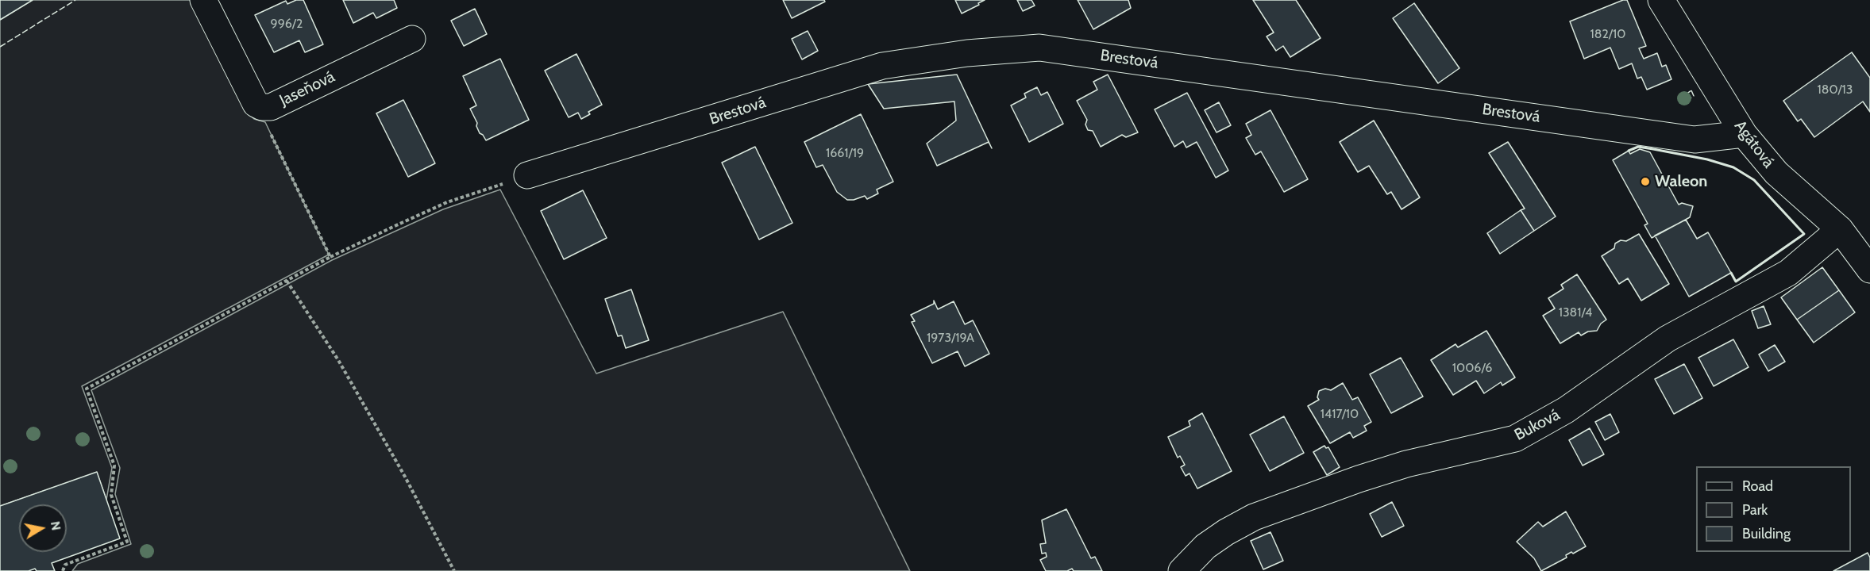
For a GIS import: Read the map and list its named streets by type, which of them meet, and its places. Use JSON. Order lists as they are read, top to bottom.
{
  "streets": {
    "street": [
      "Brestová",
      "Jaseňová",
      "Agátová",
      "Buková"
    ]
  },
  "crossings": [
    ["Brestová", "Agátová"],
    ["Agátová", "Buková"]
  ],
  "places": ["Waleon"],
  "house_numbers": [
    "996/2",
    "182/10",
    "180/13",
    "1661/19",
    "1381/4",
    "1973/19A",
    "1006/6",
    "1417/10"
  ],
  "legend": ["Road", "Park", "Building"],
  "north": "right"
}
